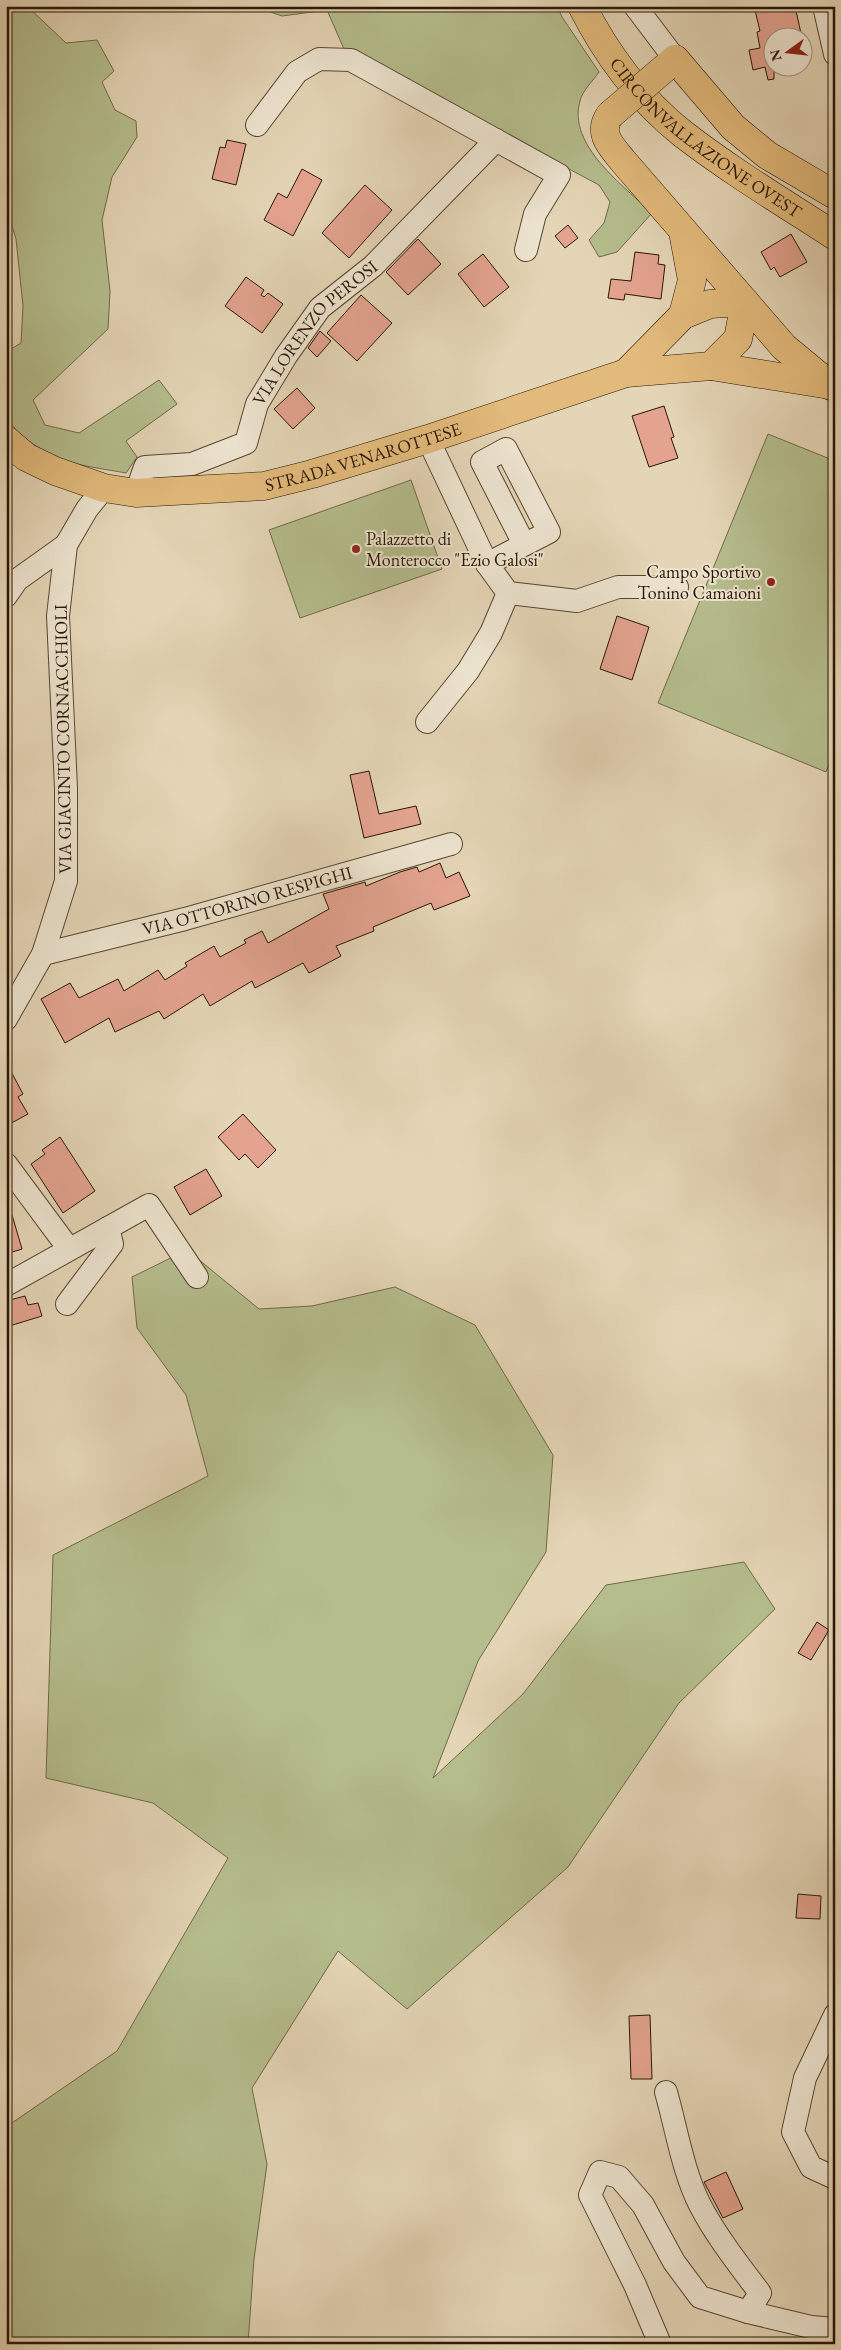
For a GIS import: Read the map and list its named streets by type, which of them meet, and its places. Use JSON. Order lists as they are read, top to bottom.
{
  "streets": {
    "main road": ["CIRCONVALLAZIONE OVEST", "STRADA VENAROTTESE"],
    "street": ["VIA LORENZO PEROSI", "VIA GIACINTO CORNACCHIOLI", "VIA OTTORINO RESPIGHI"]
  },
  "crossings": [
    ["VIA LORENZO PEROSI", "STRADA VENAROTTESE"],
    ["STRADA VENAROTTESE", "VIA GIACINTO CORNACCHIOLI"],
    ["VIA GIACINTO CORNACCHIOLI", "VIA OTTORINO RESPIGHI"]
  ],
  "places": ["Palazzetto di Monterocco \"Ezio Galosi\"", "Campo Sportivo Tonino Camaioni"],
  "north": "left"
}
